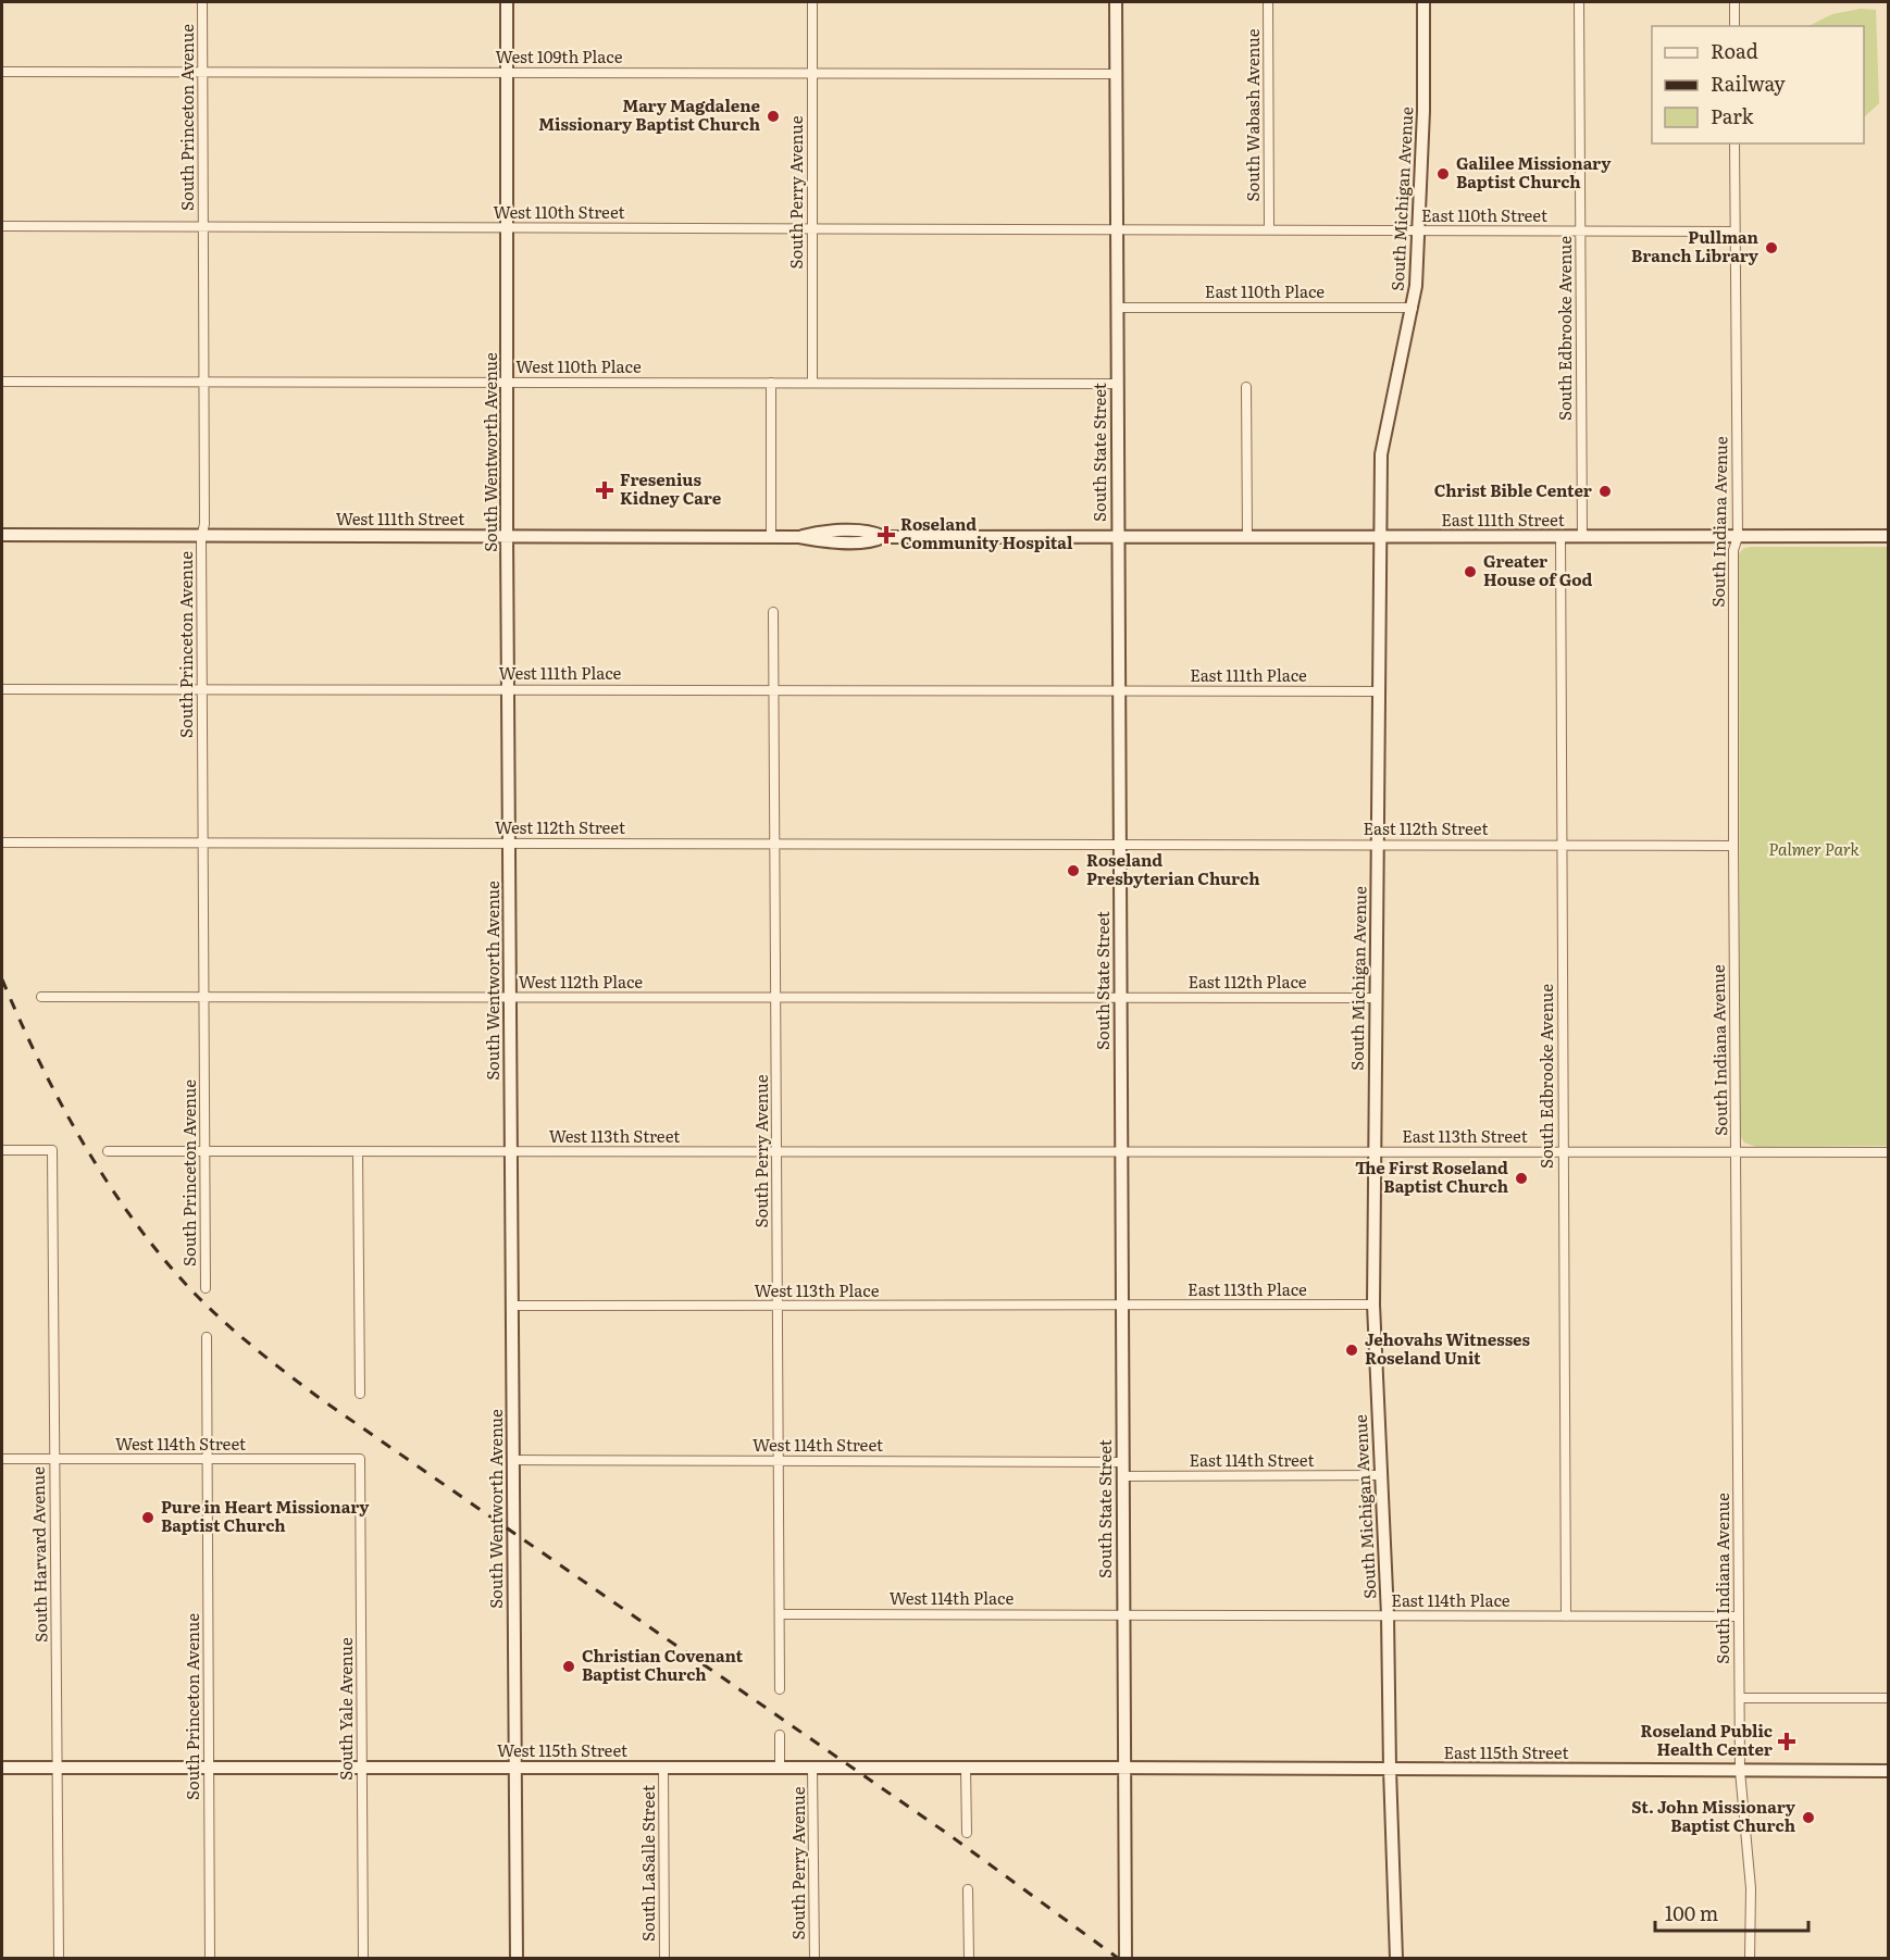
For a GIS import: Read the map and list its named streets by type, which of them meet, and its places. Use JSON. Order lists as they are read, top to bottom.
{
  "streets": {
    "street": [
      "West 109th Place",
      "South Wabash Avenue",
      "South Princeton Avenue",
      "South Perry Avenue",
      "South Michigan Avenue",
      "West 110th Street",
      "East 110th Street",
      "East 110th Place",
      "South Edbrooke Avenue",
      "West 110th Place",
      "South Wentworth Avenue",
      "South State Street",
      "West 111th Street",
      "East 111th Street",
      "South Indiana Avenue",
      "West 111th Place",
      "East 111th Place",
      "West 112th Street",
      "East 112th Street",
      "West 112th Place",
      "East 112th Place",
      "West 113th Street",
      "East 113th Street",
      "East 113th Place",
      "West 113th Place",
      "West 114th Street",
      "East 114th Street",
      "South Harvard Avenue",
      "West 114th Place",
      "East 114th Place",
      "South Yale Avenue",
      "West 115th Street",
      "East 115th Street",
      "South LaSalle Street"
    ]
  },
  "crossings": [
    ["West 109th Place", "South Princeton Avenue"],
    ["West 109th Place", "South Perry Avenue"],
    ["West 109th Place", "South Wentworth Avenue"],
    ["West 109th Place", "South State Street"],
    ["South Wabash Avenue", "East 110th Street"],
    ["South Princeton Avenue", "West 110th Street"],
    ["South Princeton Avenue", "West 110th Place"],
    ["South Princeton Avenue", "West 111th Street"],
    ["South Princeton Avenue", "West 111th Place"],
    ["South Princeton Avenue", "West 112th Street"],
    ["South Princeton Avenue", "West 112th Place"],
    ["South Princeton Avenue", "West 113th Street"],
    ["South Princeton Avenue", "West 114th Street"],
    ["South Princeton Avenue", "West 115th Street"],
    ["South Perry Avenue", "West 110th Street"],
    ["South Perry Avenue", "West 110th Place"],
    ["South Perry Avenue", "West 111th Place"],
    ["South Perry Avenue", "West 112th Street"],
    ["South Perry Avenue", "West 112th Place"],
    ["South Perry Avenue", "West 113th Street"],
    ["South Perry Avenue", "West 113th Place"],
    ["South Perry Avenue", "West 114th Street"],
    ["South Perry Avenue", "West 114th Place"],
    ["South Perry Avenue", "West 115th Street"],
    ["South Michigan Avenue", "East 110th Street"],
    ["South Michigan Avenue", "East 110th Place"],
    ["South Michigan Avenue", "East 111th Street"],
    ["South Michigan Avenue", "East 111th Place"],
    ["South Michigan Avenue", "East 112th Street"],
    ["South Michigan Avenue", "East 112th Place"],
    ["South Michigan Avenue", "East 113th Street"],
    ["South Michigan Avenue", "East 113th Place"],
    ["South Michigan Avenue", "East 114th Street"],
    ["South Michigan Avenue", "East 114th Place"],
    ["South Michigan Avenue", "East 115th Street"],
    ["West 110th Street", "East 110th Street"],
    ["West 110th Street", "South Wentworth Avenue"],
    ["West 110th Street", "South State Street"],
    ["East 110th Street", "South Edbrooke Avenue"],
    ["East 110th Street", "South State Street"],
    ["East 110th Street", "South Indiana Avenue"],
    ["East 110th Place", "South State Street"],
    ["South Edbrooke Avenue", "East 111th Street"],
    ["South Edbrooke Avenue", "East 112th Street"],
    ["South Edbrooke Avenue", "East 113th Street"],
    ["South Edbrooke Avenue", "East 114th Place"],
    ["West 110th Place", "South Wentworth Avenue"],
    ["West 110th Place", "South State Street"],
    ["South Wentworth Avenue", "West 111th Street"],
    ["South Wentworth Avenue", "West 111th Place"],
    ["South Wentworth Avenue", "West 112th Street"],
    ["South Wentworth Avenue", "West 112th Place"],
    ["South Wentworth Avenue", "West 113th Street"],
    ["South Wentworth Avenue", "West 113th Place"],
    ["South Wentworth Avenue", "West 114th Street"],
    ["South Wentworth Avenue", "West 115th Street"],
    ["South State Street", "West 111th Street"],
    ["South State Street", "East 111th Street"],
    ["South State Street", "West 111th Place"],
    ["South State Street", "East 111th Place"],
    ["South State Street", "West 112th Street"],
    ["South State Street", "East 112th Street"],
    ["South State Street", "West 112th Place"],
    ["South State Street", "East 112th Place"],
    ["South State Street", "West 113th Street"],
    ["South State Street", "East 113th Street"],
    ["South State Street", "East 113th Place"],
    ["South State Street", "West 113th Place"],
    ["South State Street", "West 114th Street"],
    ["South State Street", "East 114th Street"],
    ["South State Street", "West 114th Place"],
    ["South State Street", "East 114th Place"],
    ["South State Street", "West 115th Street"],
    ["South State Street", "East 115th Street"],
    ["West 111th Street", "East 111th Street"],
    ["East 111th Street", "South Indiana Avenue"],
    ["South Indiana Avenue", "East 112th Street"],
    ["South Indiana Avenue", "East 113th Street"],
    ["South Indiana Avenue", "East 114th Place"],
    ["South Indiana Avenue", "East 115th Street"],
    ["West 111th Place", "East 111th Place"],
    ["West 112th Street", "East 112th Street"],
    ["West 112th Place", "East 112th Place"],
    ["West 113th Street", "East 113th Street"],
    ["East 113th Place", "West 113th Place"],
    ["West 114th Street", "South Harvard Avenue"],
    ["West 114th Street", "South Yale Avenue"],
    ["South Harvard Avenue", "West 115th Street"],
    ["West 114th Place", "East 114th Place"],
    ["South Yale Avenue", "West 115th Street"],
    ["West 115th Street", "East 115th Street"],
    ["West 115th Street", "South LaSalle Street"]
  ],
  "parks": ["Palmer Park"],
  "places": {
    "other": [
      "Mary Magdalene Missionary Baptist Church",
      "Galilee Missionary Baptist Church",
      "Pullman Branch Library",
      "Christ Bible Center",
      "Greater House of God",
      "Roseland Presbyterian Church",
      "The First Roseland Baptist Church",
      "Jehovahs Witnesses Roseland Unit",
      "Pure in Heart Missionary Baptist Church",
      "Christian Covenant Baptist Church",
      "St. John Missionary Baptist Church"
    ],
    "health": ["Fresenius Kidney Care", "Roseland Community Hospital", "Roseland Public Health Center"]
  },
  "legend": ["Road", "Railway", "Park"],
  "scale_bar": "100 m"
}
